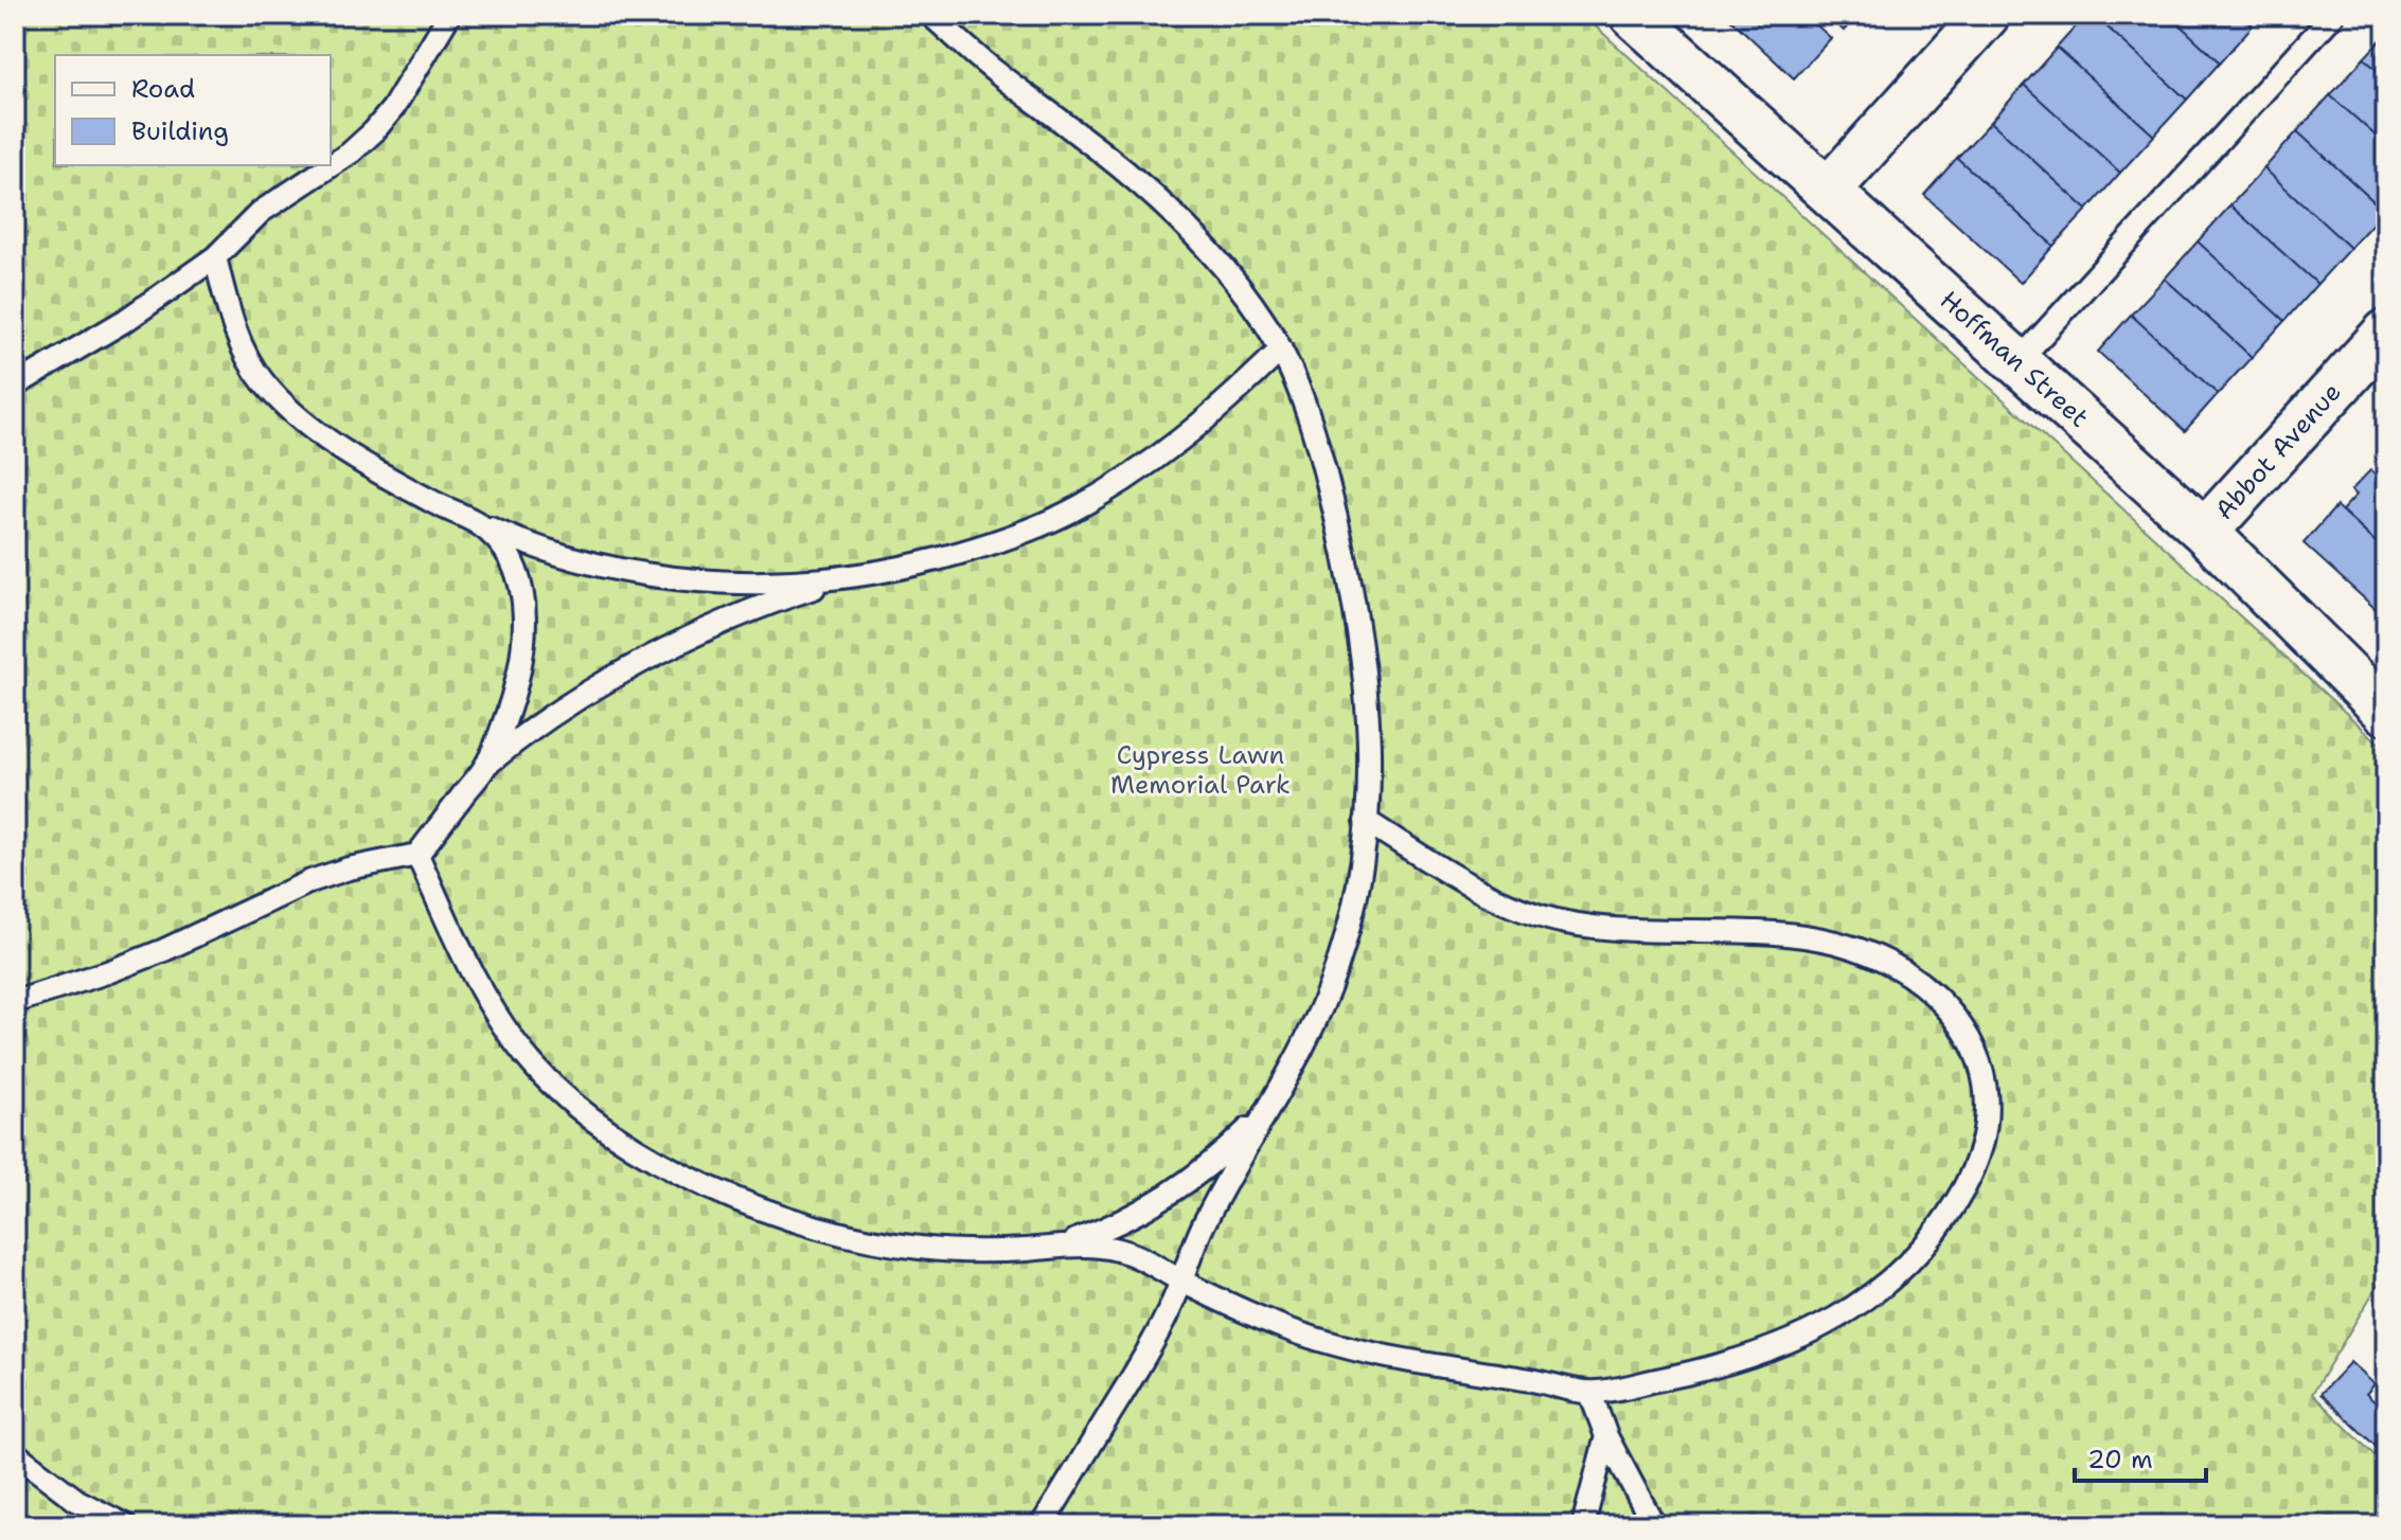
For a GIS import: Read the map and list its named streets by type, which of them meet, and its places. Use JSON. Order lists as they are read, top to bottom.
{
  "streets": {
    "street": ["Hoffman Street", "Abbot Avenue"]
  },
  "crossings": [
    ["Hoffman Street", "Abbot Avenue"]
  ],
  "parks": ["Cypress Lawn Memorial Park"],
  "legend": ["Road", "Building"],
  "scale_bar": "20 m"
}
